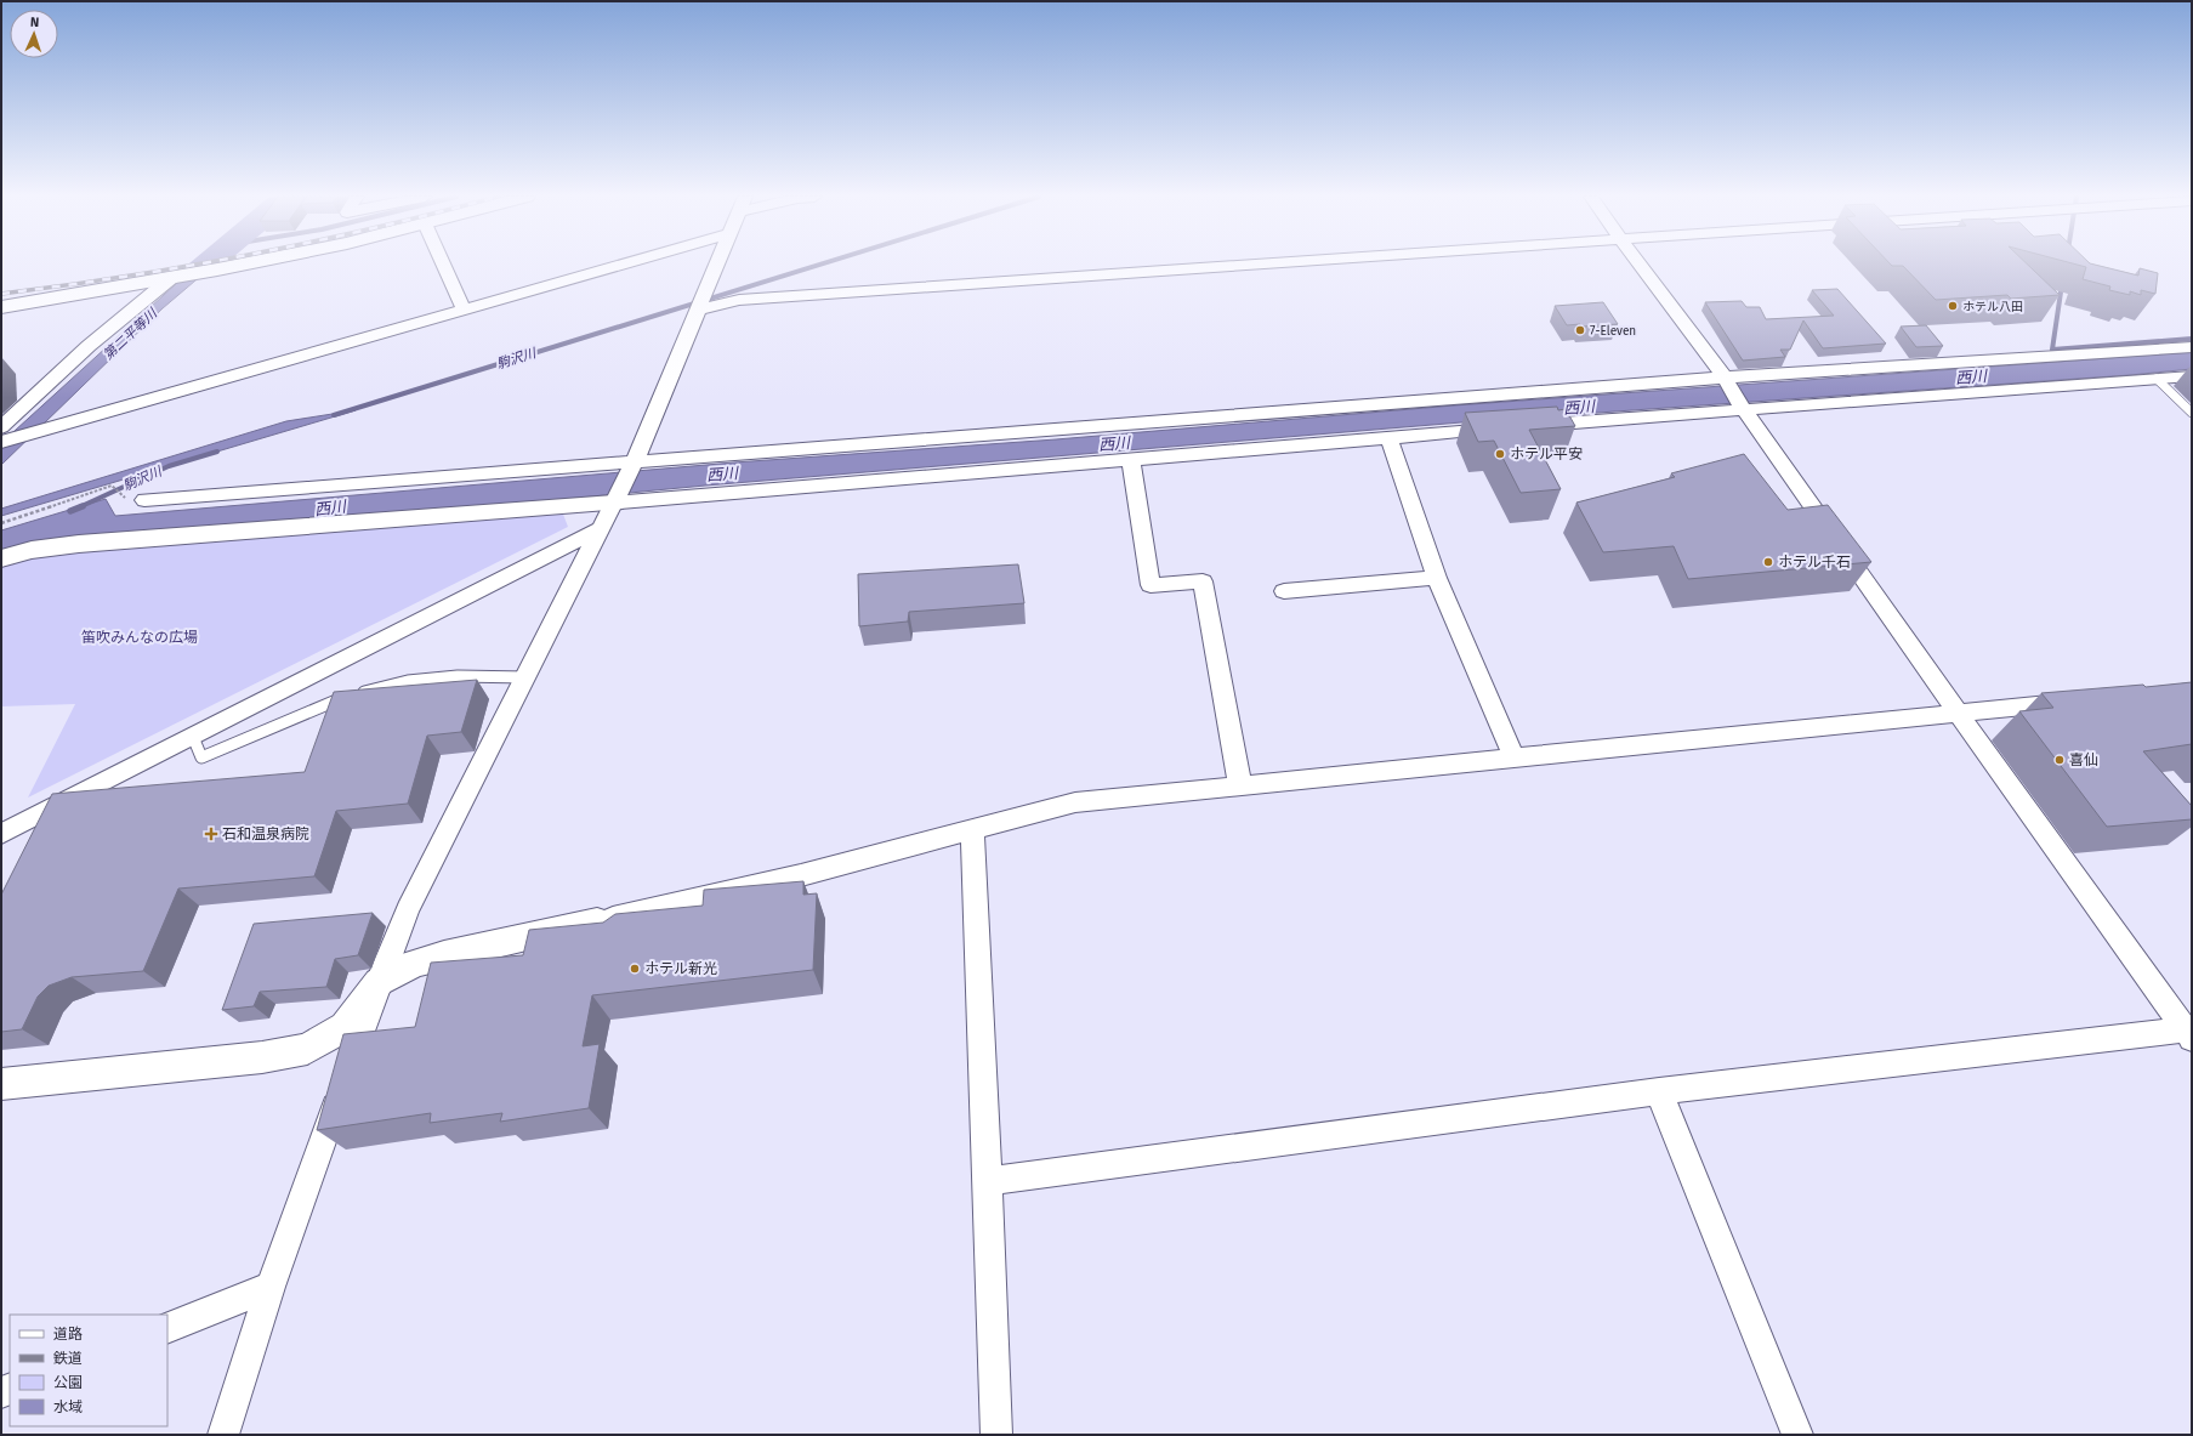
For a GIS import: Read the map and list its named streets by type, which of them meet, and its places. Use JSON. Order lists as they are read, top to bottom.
{
  "water": ["第二平等川", "駒沢川", "西川"],
  "parks": ["笛吹みんなの広場"],
  "places": {
    "other": [
      "ホテル八田",
      "7-Eleven",
      "ホテル平安",
      "ホテル千石",
      "喜仙",
      "ホテル新光"
    ],
    "health": ["石和温泉病院"]
  },
  "legend": [
    "道路",
    "鉄道",
    "公園",
    "水域"
  ],
  "north": "top"
}
